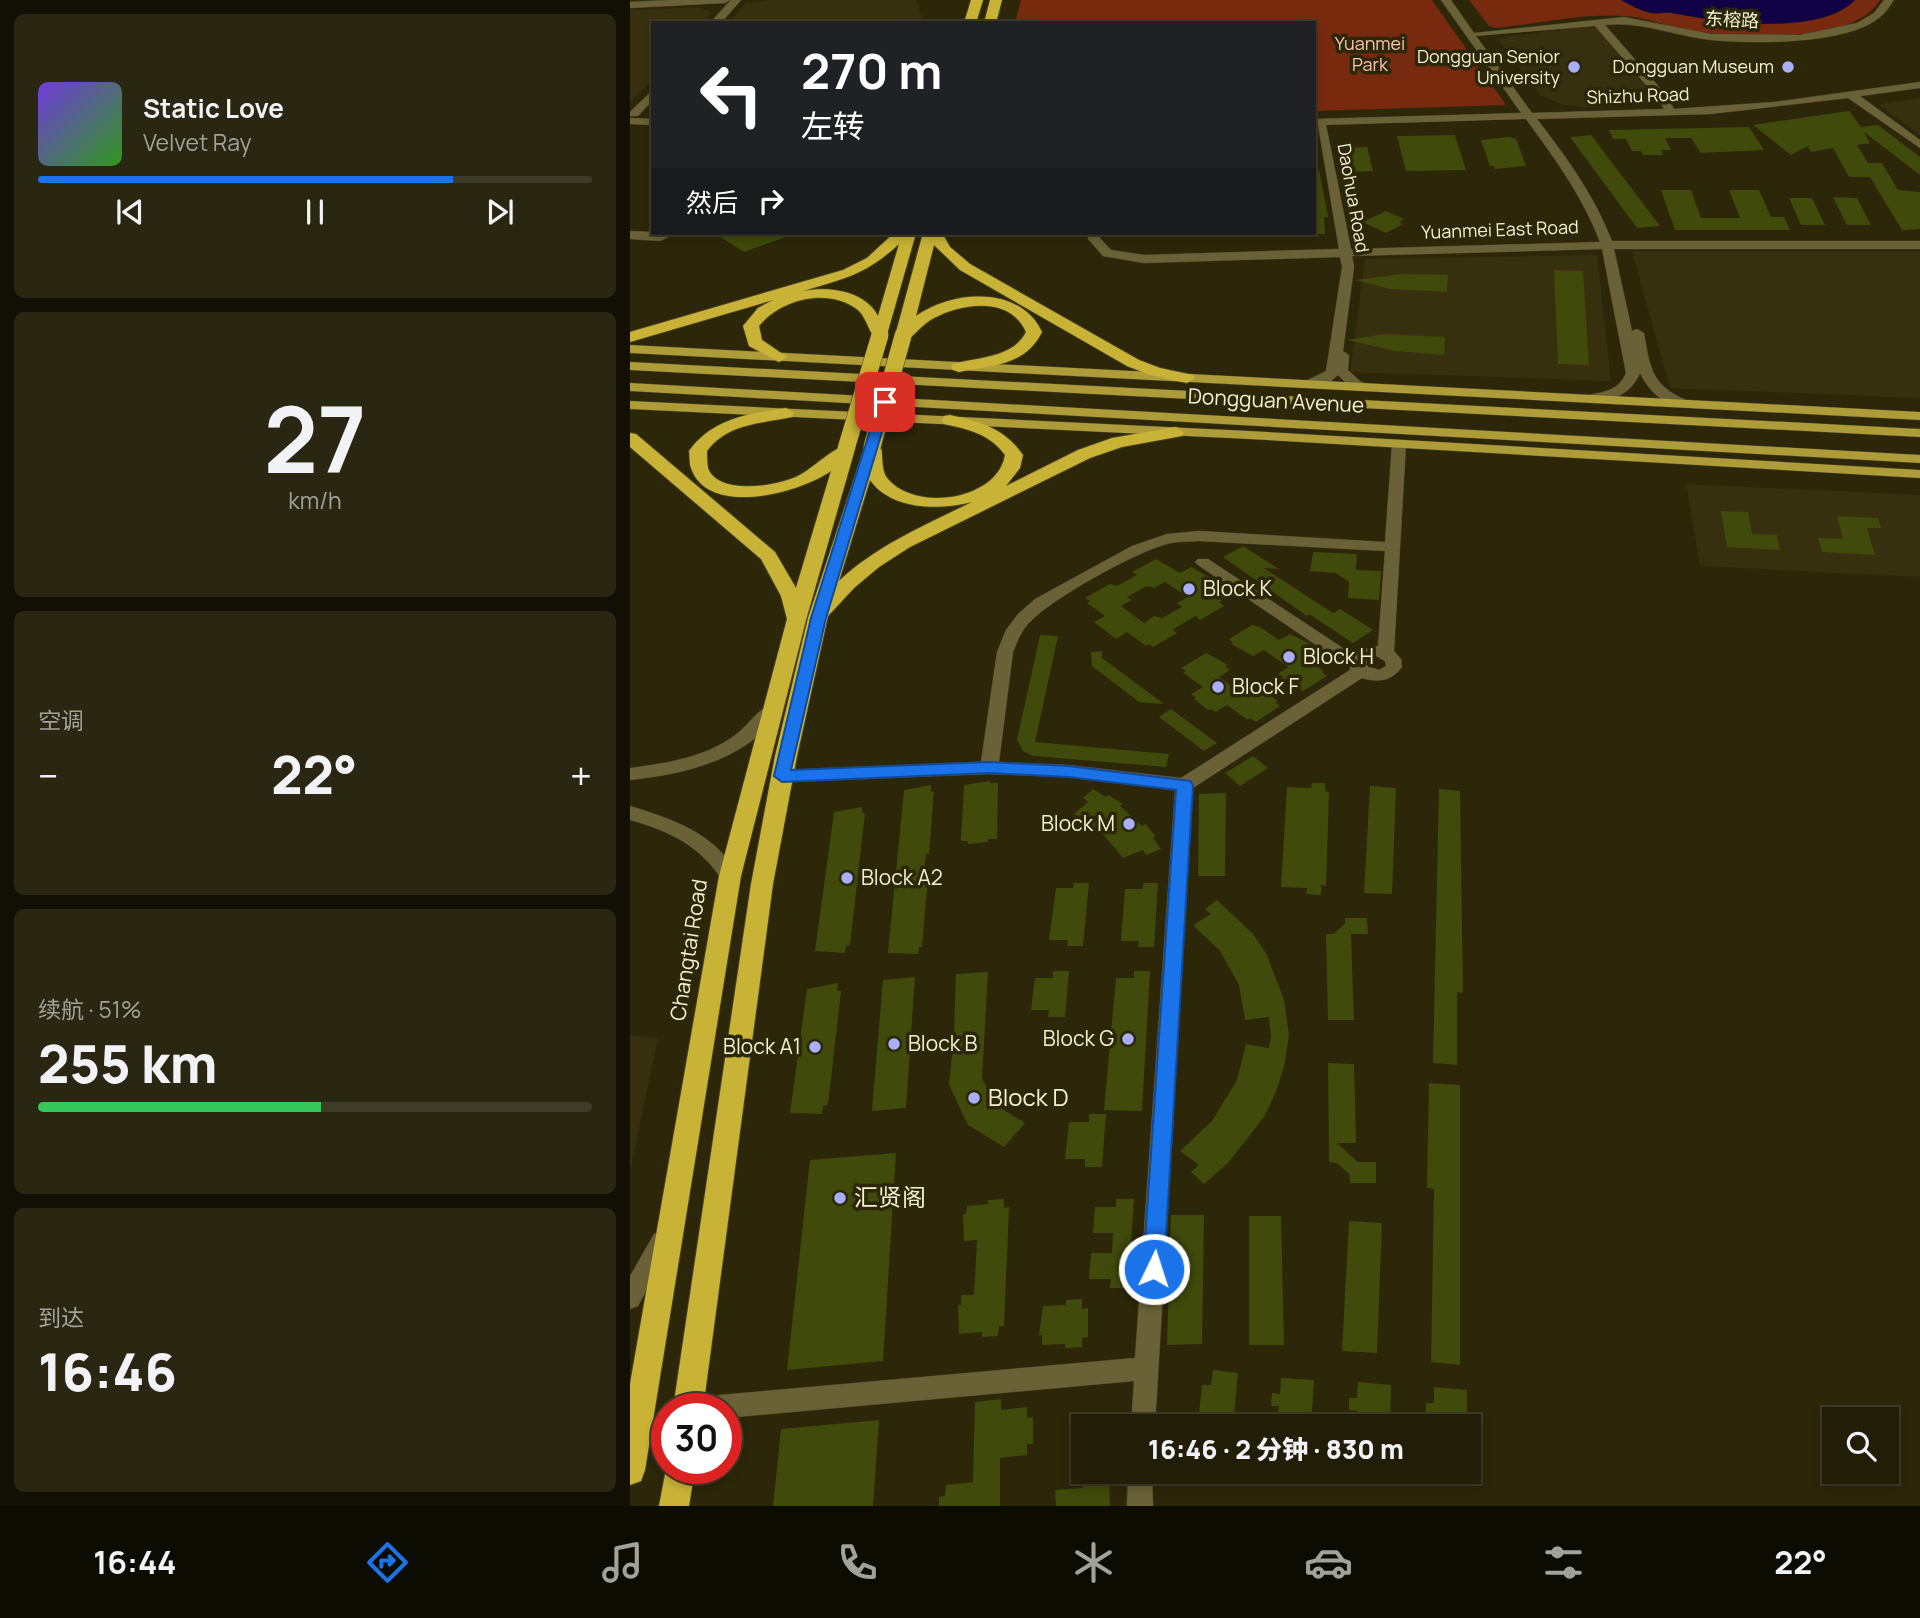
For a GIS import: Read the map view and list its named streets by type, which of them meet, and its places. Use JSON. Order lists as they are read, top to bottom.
{
  "streets": {
    "highway": ["Changtai Road"],
    "main road": ["Dongguan Avenue"],
    "street": [
      "东榕路",
      "Shizhu Road",
      "Daohua Road",
      "Yuanmei East Road"
    ]
  },
  "crossings": [
    ["Shizhu Road", "Daohua Road"],
    ["Daohua Road", "Yuanmei East Road"]
  ],
  "parks": ["Yuanmei Park"],
  "places": [
    "Dongguan Senior University",
    "Dongguan Museum",
    "Block K",
    "Block H",
    "Block F",
    "Block M",
    "Block A2",
    "Block G",
    "Block B",
    "Block A1",
    "Block D",
    "汇贤阁"
  ],
  "page": {
    "turn": ["270 m", "左转"],
    "song": ["Static Love", "Velvet Ray"],
    "then": "然后",
    "tile": [
      ["27", "km/h"],
      "空调",
      ["续航 · 51%", "255 km"],
      ["到达", "16:46"]
    ],
    "heat": ["−", "22°", "+"],
    "limit": "30",
    "trip": "16:46 · 2 分钟 · 830 m",
    "tabs": ["16:44", "22°"]
  }
}
